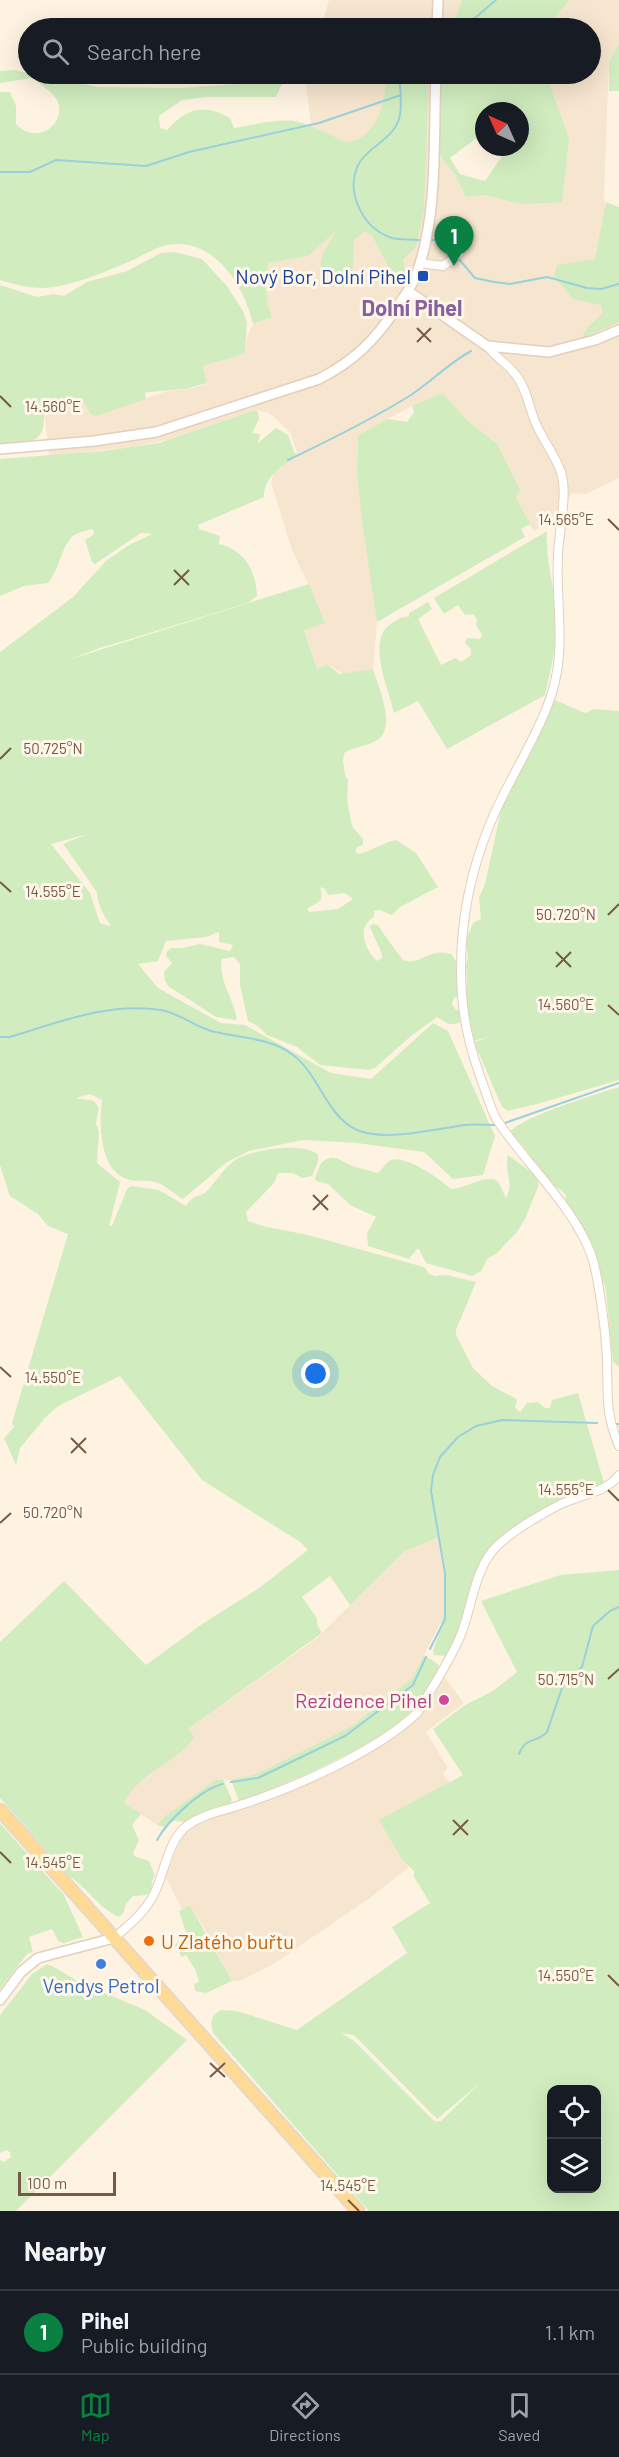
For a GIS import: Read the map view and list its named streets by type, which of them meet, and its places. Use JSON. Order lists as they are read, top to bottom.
{
  "districts": ["Dolní Pihel"],
  "places": {
    "transit": ["Nový Bor, Dolní Pihel"],
    "other": ["Rezidence Pihel", "U Zlatého buřtu", "Vendys Petrol"]
  },
  "scale_bar": "100 m",
  "north": "top left",
  "page": {
    "search": "Search here",
    "pins": "1",
    "scale": "100 m",
    "heading": "Nearby",
    "list": [
      {
        "mark": "1",
        "name": "Pihel",
        "note": "Public building",
        "value": "1.1 km"
      }
    ],
    "nav": ["Map", "Directions", "Saved"]
  },
  "coordinates": [
    "14.560°E",
    "14.565°E",
    "50.725°N",
    "14.555°E",
    "50.720°N",
    "14.550°E",
    "50.715°N",
    "14.545°E"
  ]
}
